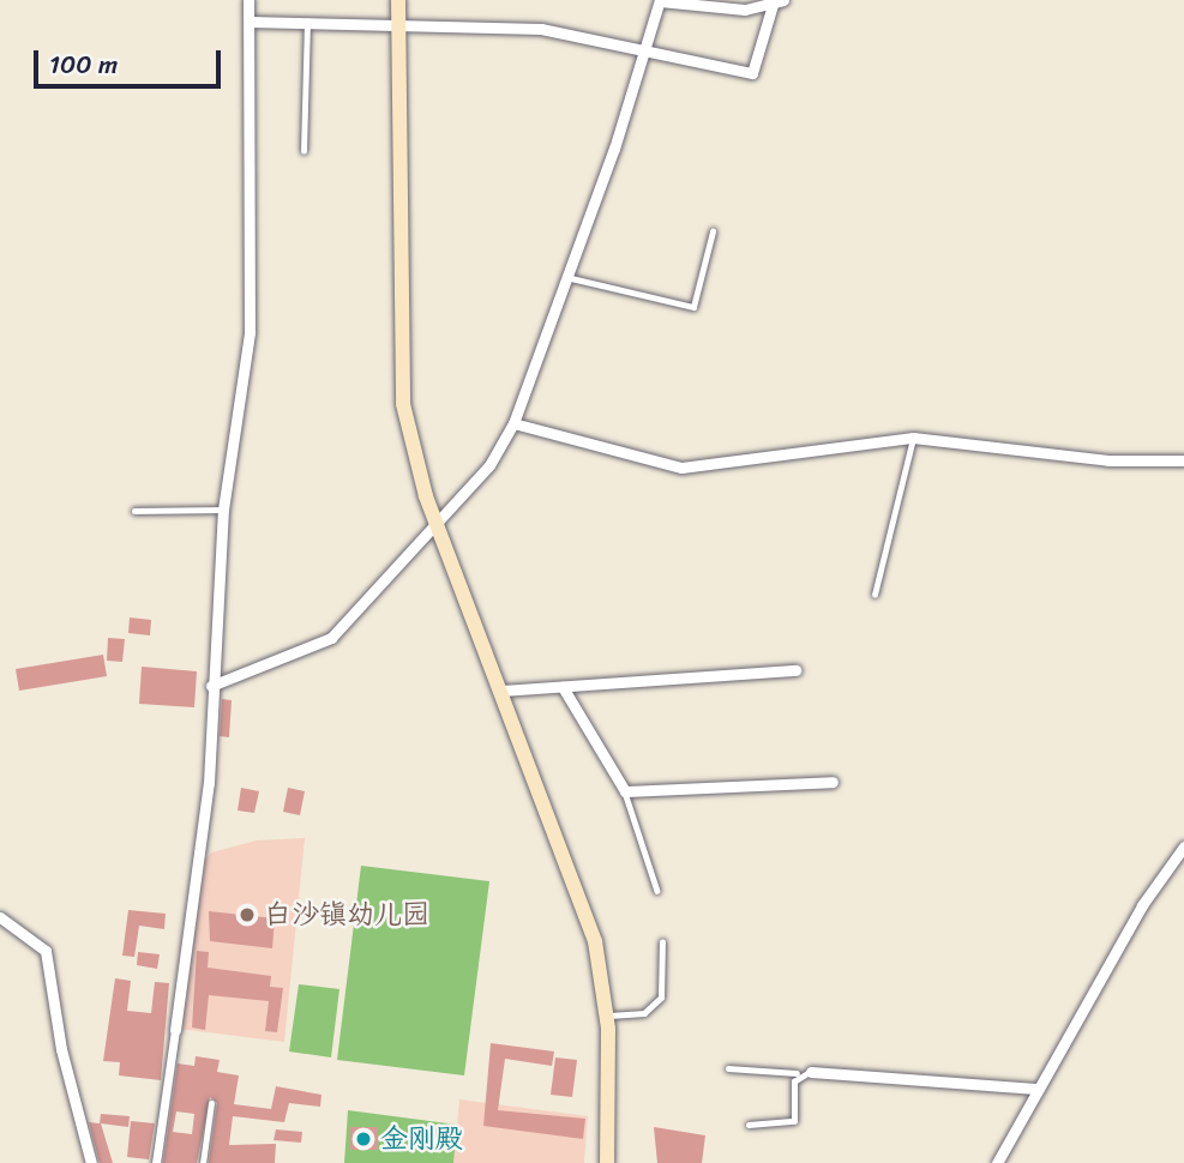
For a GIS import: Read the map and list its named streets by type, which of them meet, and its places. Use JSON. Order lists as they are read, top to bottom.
{
  "places": ["白沙镇幼儿园", "金刚殿"],
  "scale_bar": "100 m"
}
